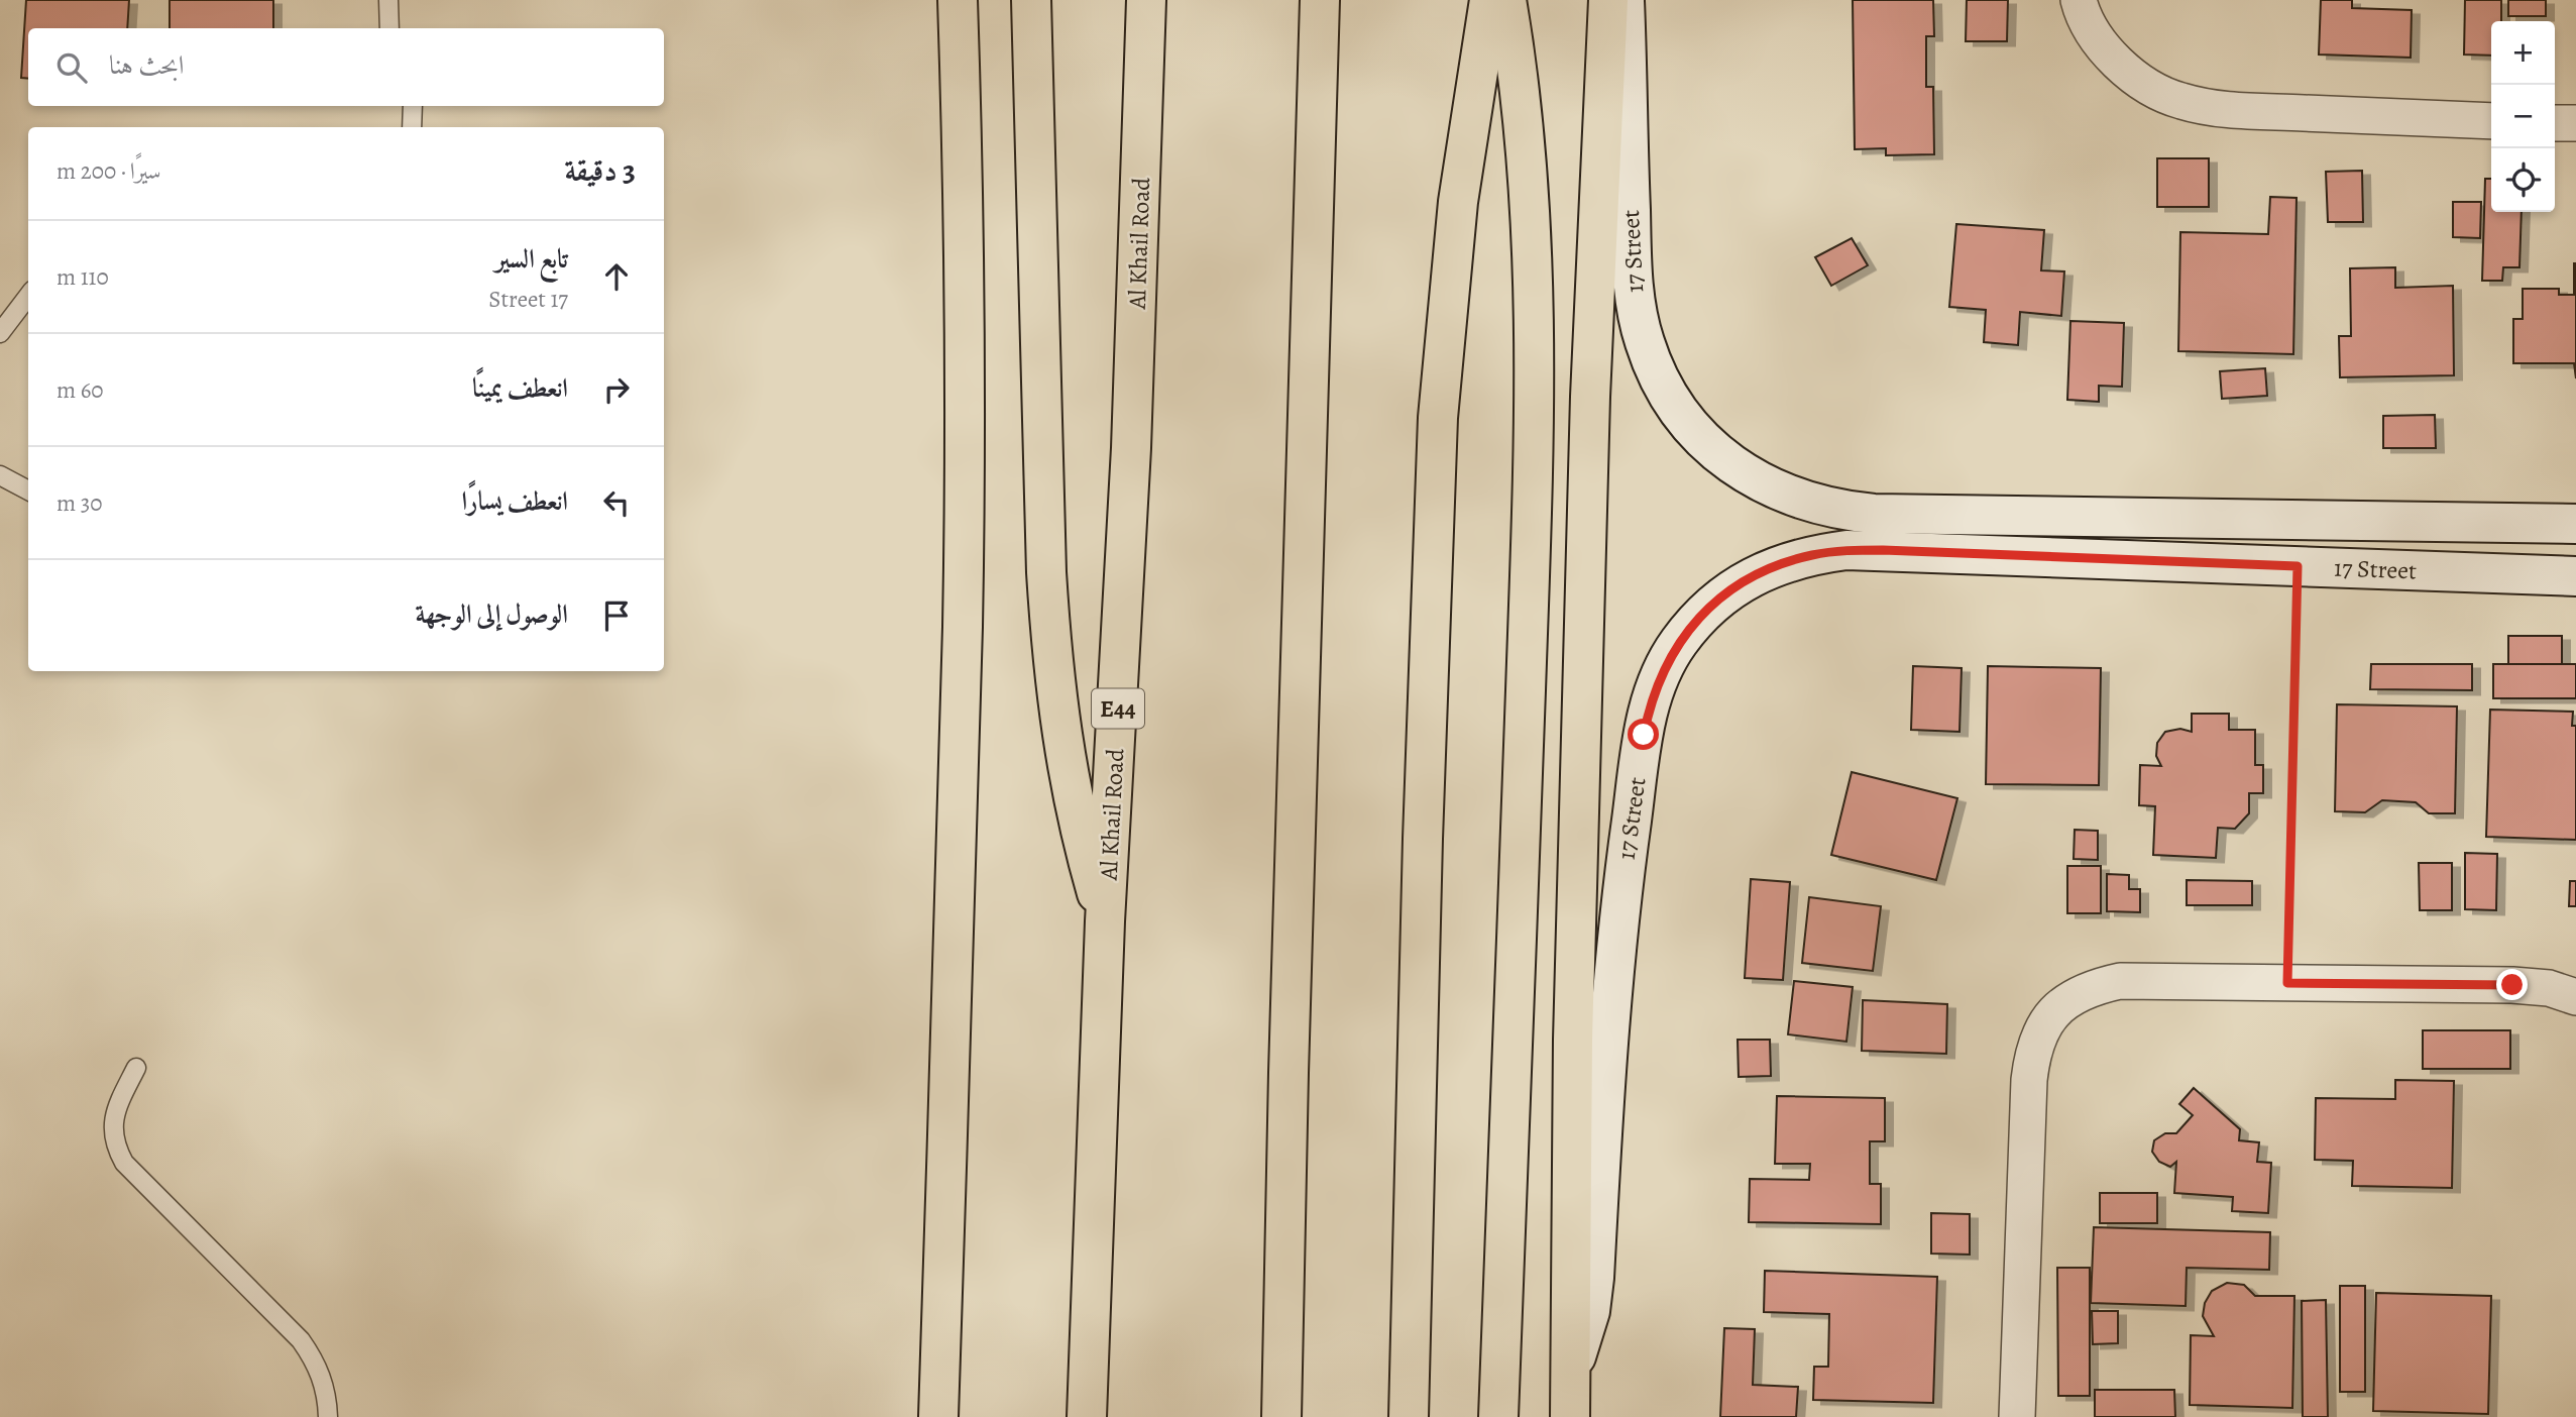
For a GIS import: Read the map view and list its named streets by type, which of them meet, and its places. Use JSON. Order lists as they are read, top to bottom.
{
  "streets": {
    "highway": ["Al Khail Road", "E44"],
    "street": ["17 Street"]
  },
  "page": {
    "map_buttons": ["+", "−"],
    "search": "ابحث هنا",
    "heading": ["3 دقيقة", "سيرًا · 200 m"],
    "list": [
      ["تابع السير", "17 Street", "110 m"],
      ["انعطف يمينًا", "60 m"],
      ["انعطف يسارًا", "30 m"],
      "الوصول إلى الوجهة"
    ]
  }
}
